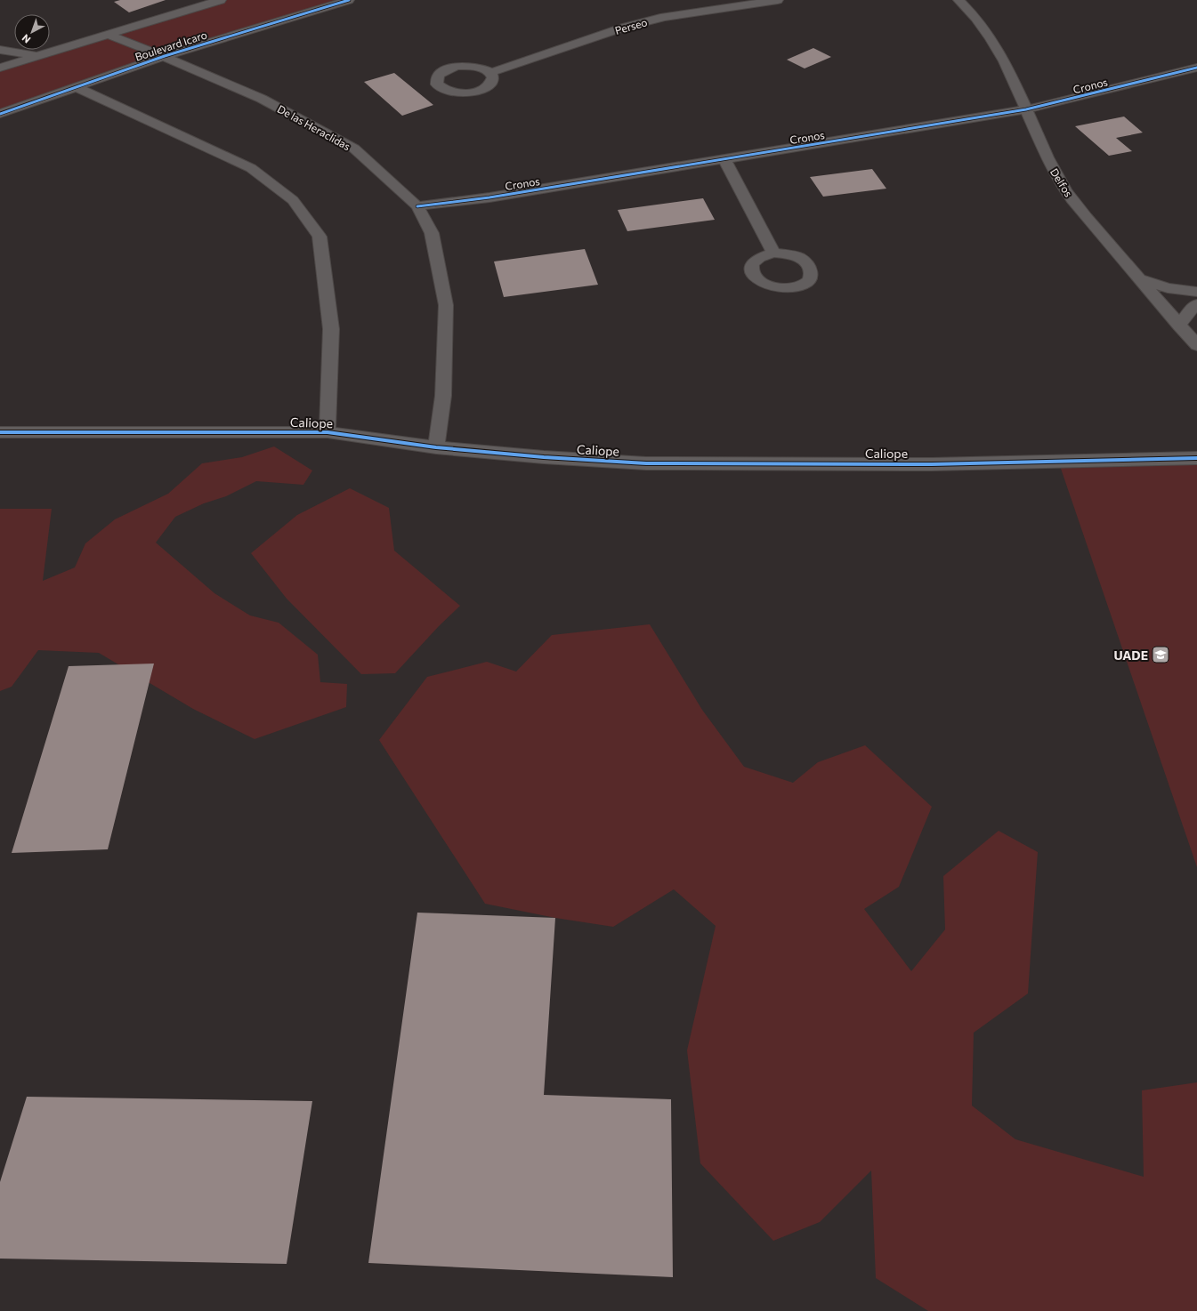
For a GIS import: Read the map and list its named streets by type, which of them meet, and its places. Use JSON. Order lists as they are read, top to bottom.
{
  "streets": {
    "street": [
      "Perseo",
      "Boulevard Icaro",
      "Cronos",
      "De las Heraclidas",
      "Delfos",
      "Caliope"
    ]
  },
  "crossings": [
    ["Boulevard Icaro", "De las Heraclidas"],
    ["Cronos", "De las Heraclidas"],
    ["Cronos", "Delfos"],
    ["De las Heraclidas", "Caliope"]
  ],
  "places": {
    "school or university": ["UADE"]
  },
  "north": "bottom left"
}
